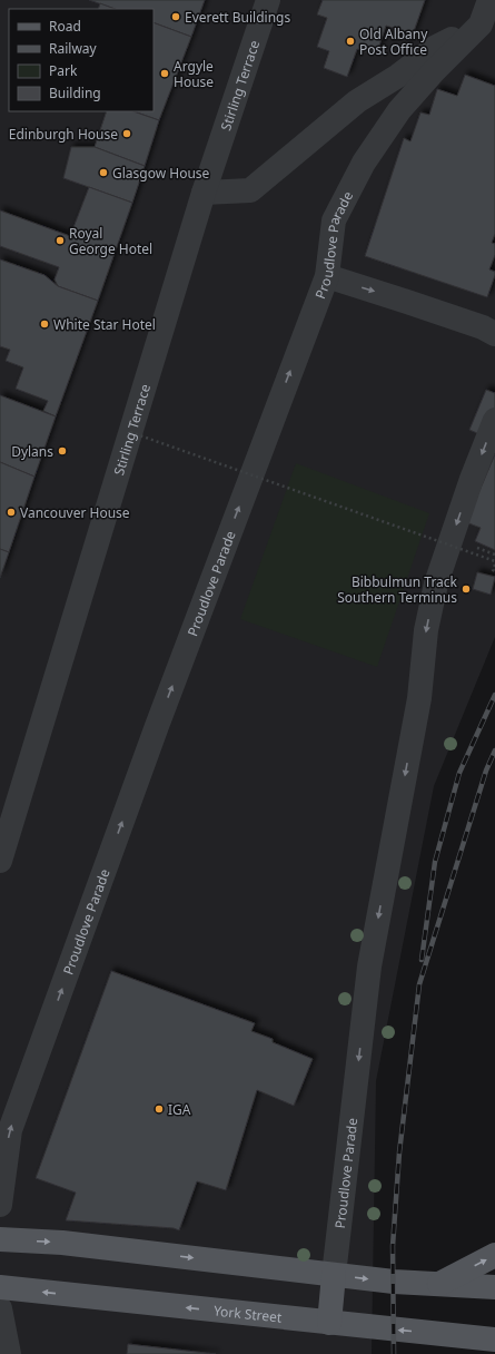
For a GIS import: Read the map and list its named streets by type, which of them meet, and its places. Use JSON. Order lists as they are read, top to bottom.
{
  "streets": {
    "main road": ["York Street"],
    "street": ["Stirling Terrace", "Proudlove Parade"]
  },
  "places": [
    "Everett Buildings",
    "Old Albany Post Office",
    "Argyle House",
    "Edinburgh House",
    "Glasgow House",
    "Royal George Hotel",
    "White Star Hotel",
    "Dylans",
    "Vancouver House",
    "Bibbulmun Track Southern Terminus",
    "IGA"
  ],
  "legend": [
    "Road",
    "Railway",
    "Park",
    "Building"
  ]
}
